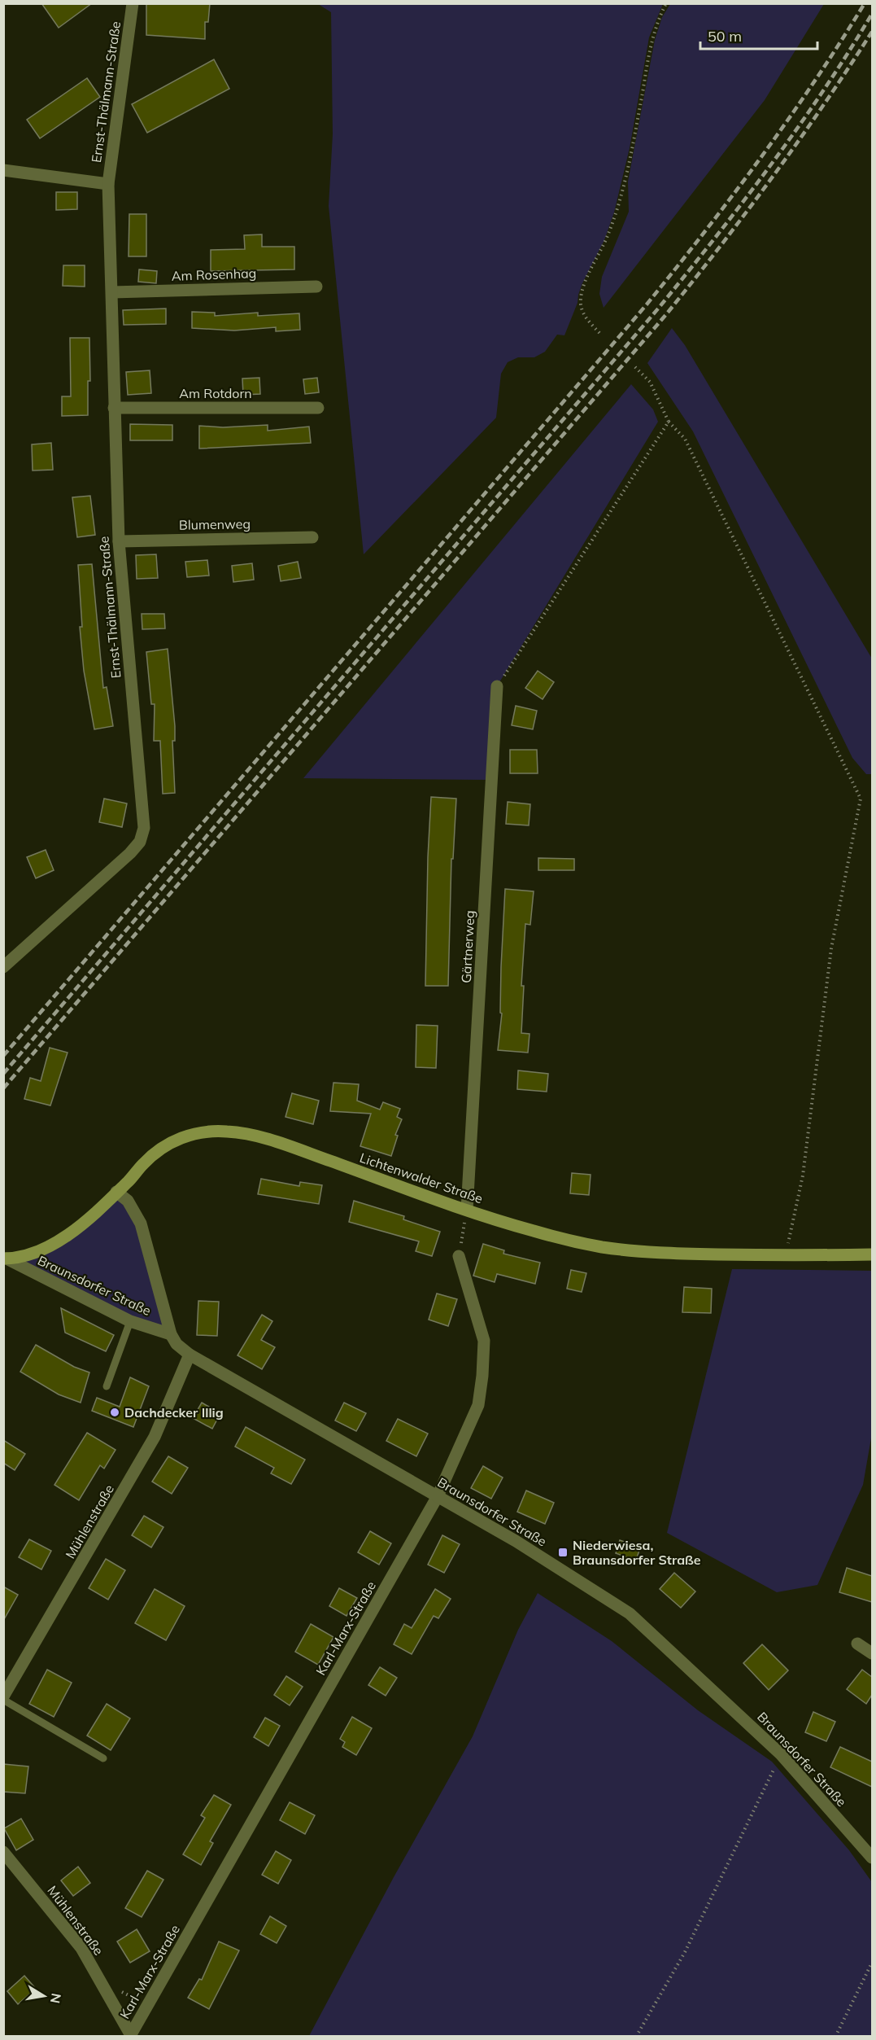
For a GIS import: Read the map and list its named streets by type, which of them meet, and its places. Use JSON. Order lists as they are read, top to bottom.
{
  "streets": {
    "main road": ["Lichtenwalder Straße"],
    "street": [
      "Ernst-Thälmann-Straße",
      "Am Rosenhag",
      "Am Rotdorn",
      "Blumenweg",
      "Gärtnerweg",
      "Braunsdorfer Straße",
      "Mühlenstraße",
      "Karl-Marx-Straße"
    ]
  },
  "crossings": [
    ["Ernst-Thälmann-Straße", "Am Rosenhag"],
    ["Ernst-Thälmann-Straße", "Am Rotdorn"],
    ["Ernst-Thälmann-Straße", "Blumenweg"],
    ["Gärtnerweg", "Lichtenwalder Straße"],
    ["Lichtenwalder Straße", "Braunsdorfer Straße"],
    ["Braunsdorfer Straße", "Mühlenstraße"],
    ["Braunsdorfer Straße", "Karl-Marx-Straße"],
    ["Mühlenstraße", "Karl-Marx-Straße"]
  ],
  "places": {
    "other": ["Dachdecker Illig"],
    "transit": ["Niederwiesa, Braunsdorfer Straße"]
  },
  "scale_bar": "50 m",
  "north": "right"
}
